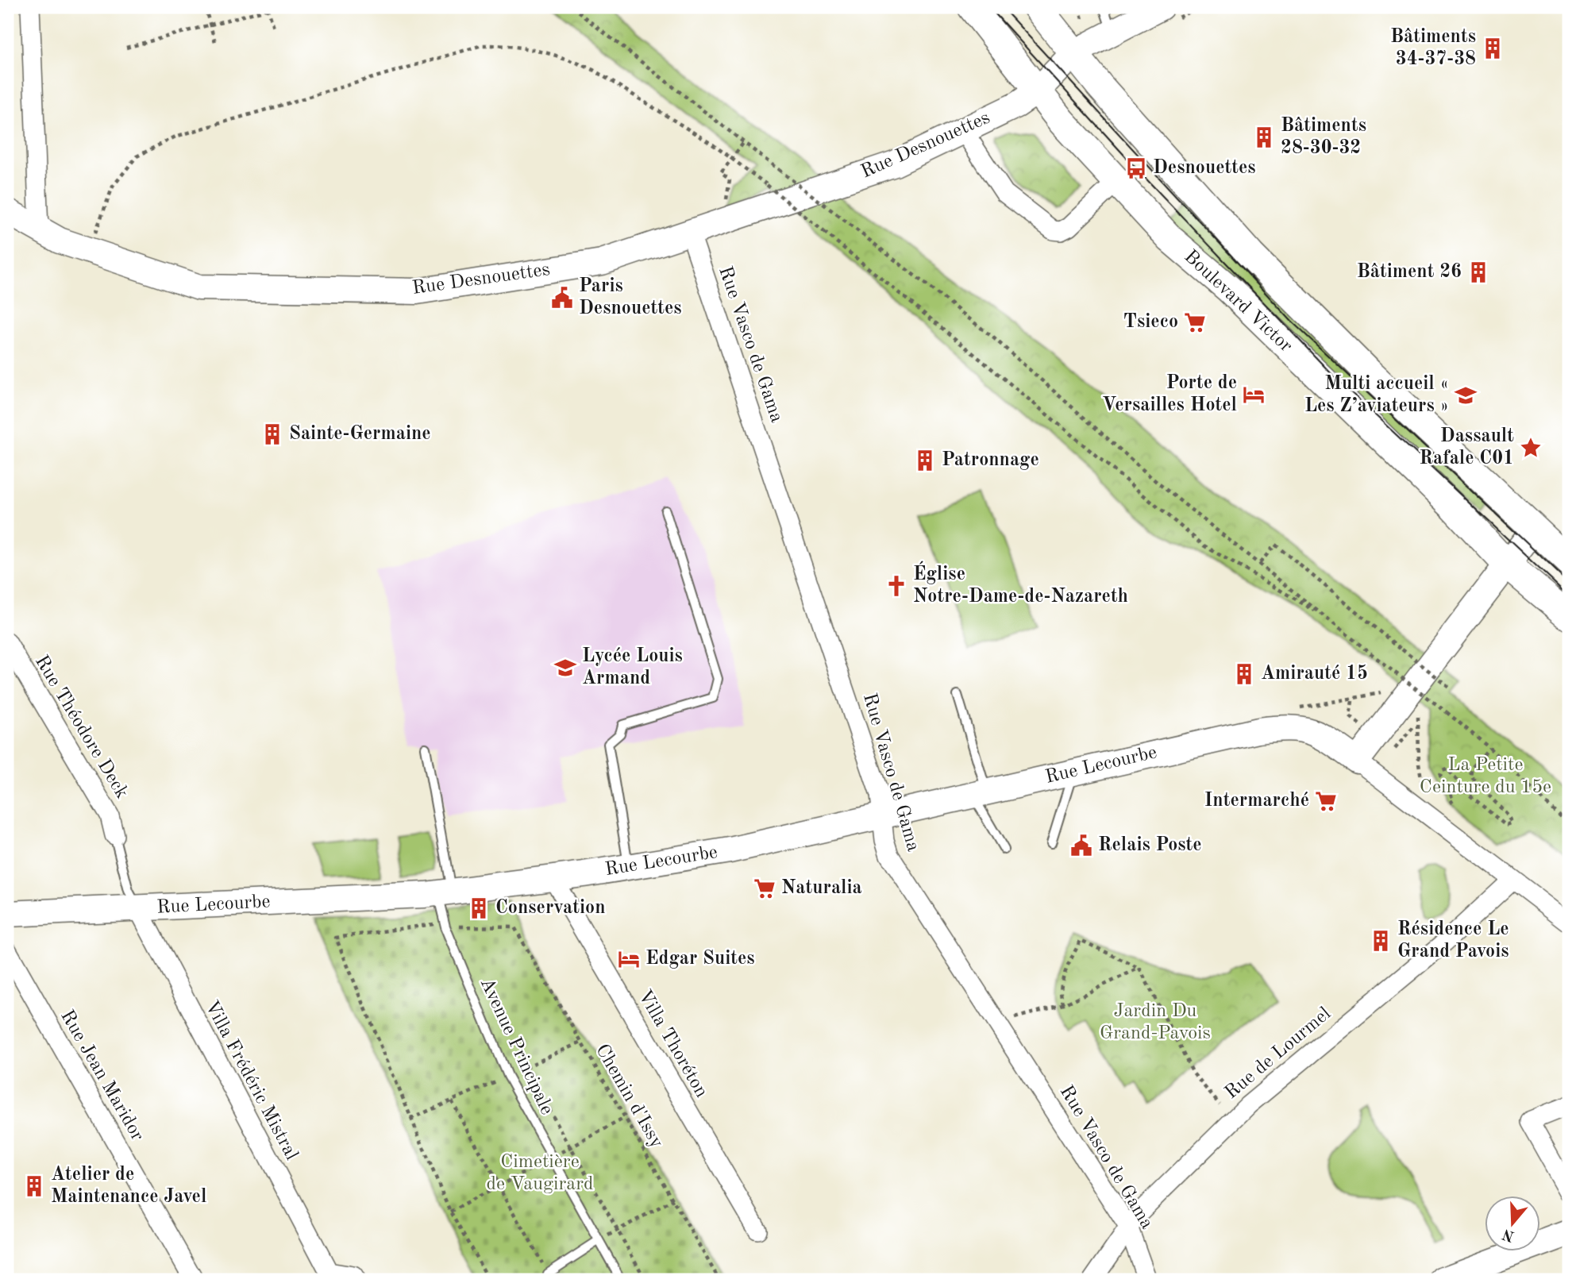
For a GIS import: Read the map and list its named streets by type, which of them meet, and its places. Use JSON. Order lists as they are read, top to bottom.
{
  "streets": {
    "main road": ["Rue Desnouettes", "Boulevard Victor", "Rue Lecourbe"],
    "street": [
      "Rue Vasco de Gama",
      "Rue Théodore Deck",
      "Villa Thoréton",
      "Rue de Lourmel",
      "Rue Jean Maridor",
      "Villa Frédéric Mistral"
    ],
    "lane": ["Avenue Principale"],
    "path": ["Chemin d'Issy"]
  },
  "crossings": [
    ["Rue Desnouettes", "Boulevard Victor"],
    ["Rue Desnouettes", "Rue Vasco de Gama"],
    ["Rue Vasco de Gama", "Rue Lecourbe"],
    ["Rue Vasco de Gama", "Rue de Lourmel"],
    ["Rue Lecourbe", "Villa Thoréton"],
    ["Rue Lecourbe", "Avenue Principale"],
    ["Rue Lecourbe", "Villa Frédéric Mistral"],
    ["Avenue Principale", "Chemin d'Issy"]
  ],
  "parks": ["La Petite Ceinture du 15e", "Jardin Du Grand-Pavois", "Cimetière de Vaugirard"],
  "places": {
    "building": [
      "Bâtiments 34-37-38",
      "Bâtiments 28-30-32",
      "Bâtiment 26",
      "Sainte-Germaine",
      "Patronnage",
      "Amirauté 15",
      "Conservation",
      "Résidence Le Grand Pavois",
      "Atelier de Maintenance Javel"
    ],
    "bus stop": ["Desnouettes"],
    "public building": ["Paris Desnouettes", "Relais Poste"],
    "supermarket": ["Tsieco", "Intermarché", "Naturalia"],
    "hotel": ["Porte de Versailles Hotel", "Edgar Suites"],
    "school or university": ["Multi accueil « Les Z’aviateurs »", "Lycée Louis Armand"],
    "place": ["Dassault Rafale C01"],
    "church": ["Église Notre-Dame-de-Nazareth"]
  },
  "north": "bottom"
}
